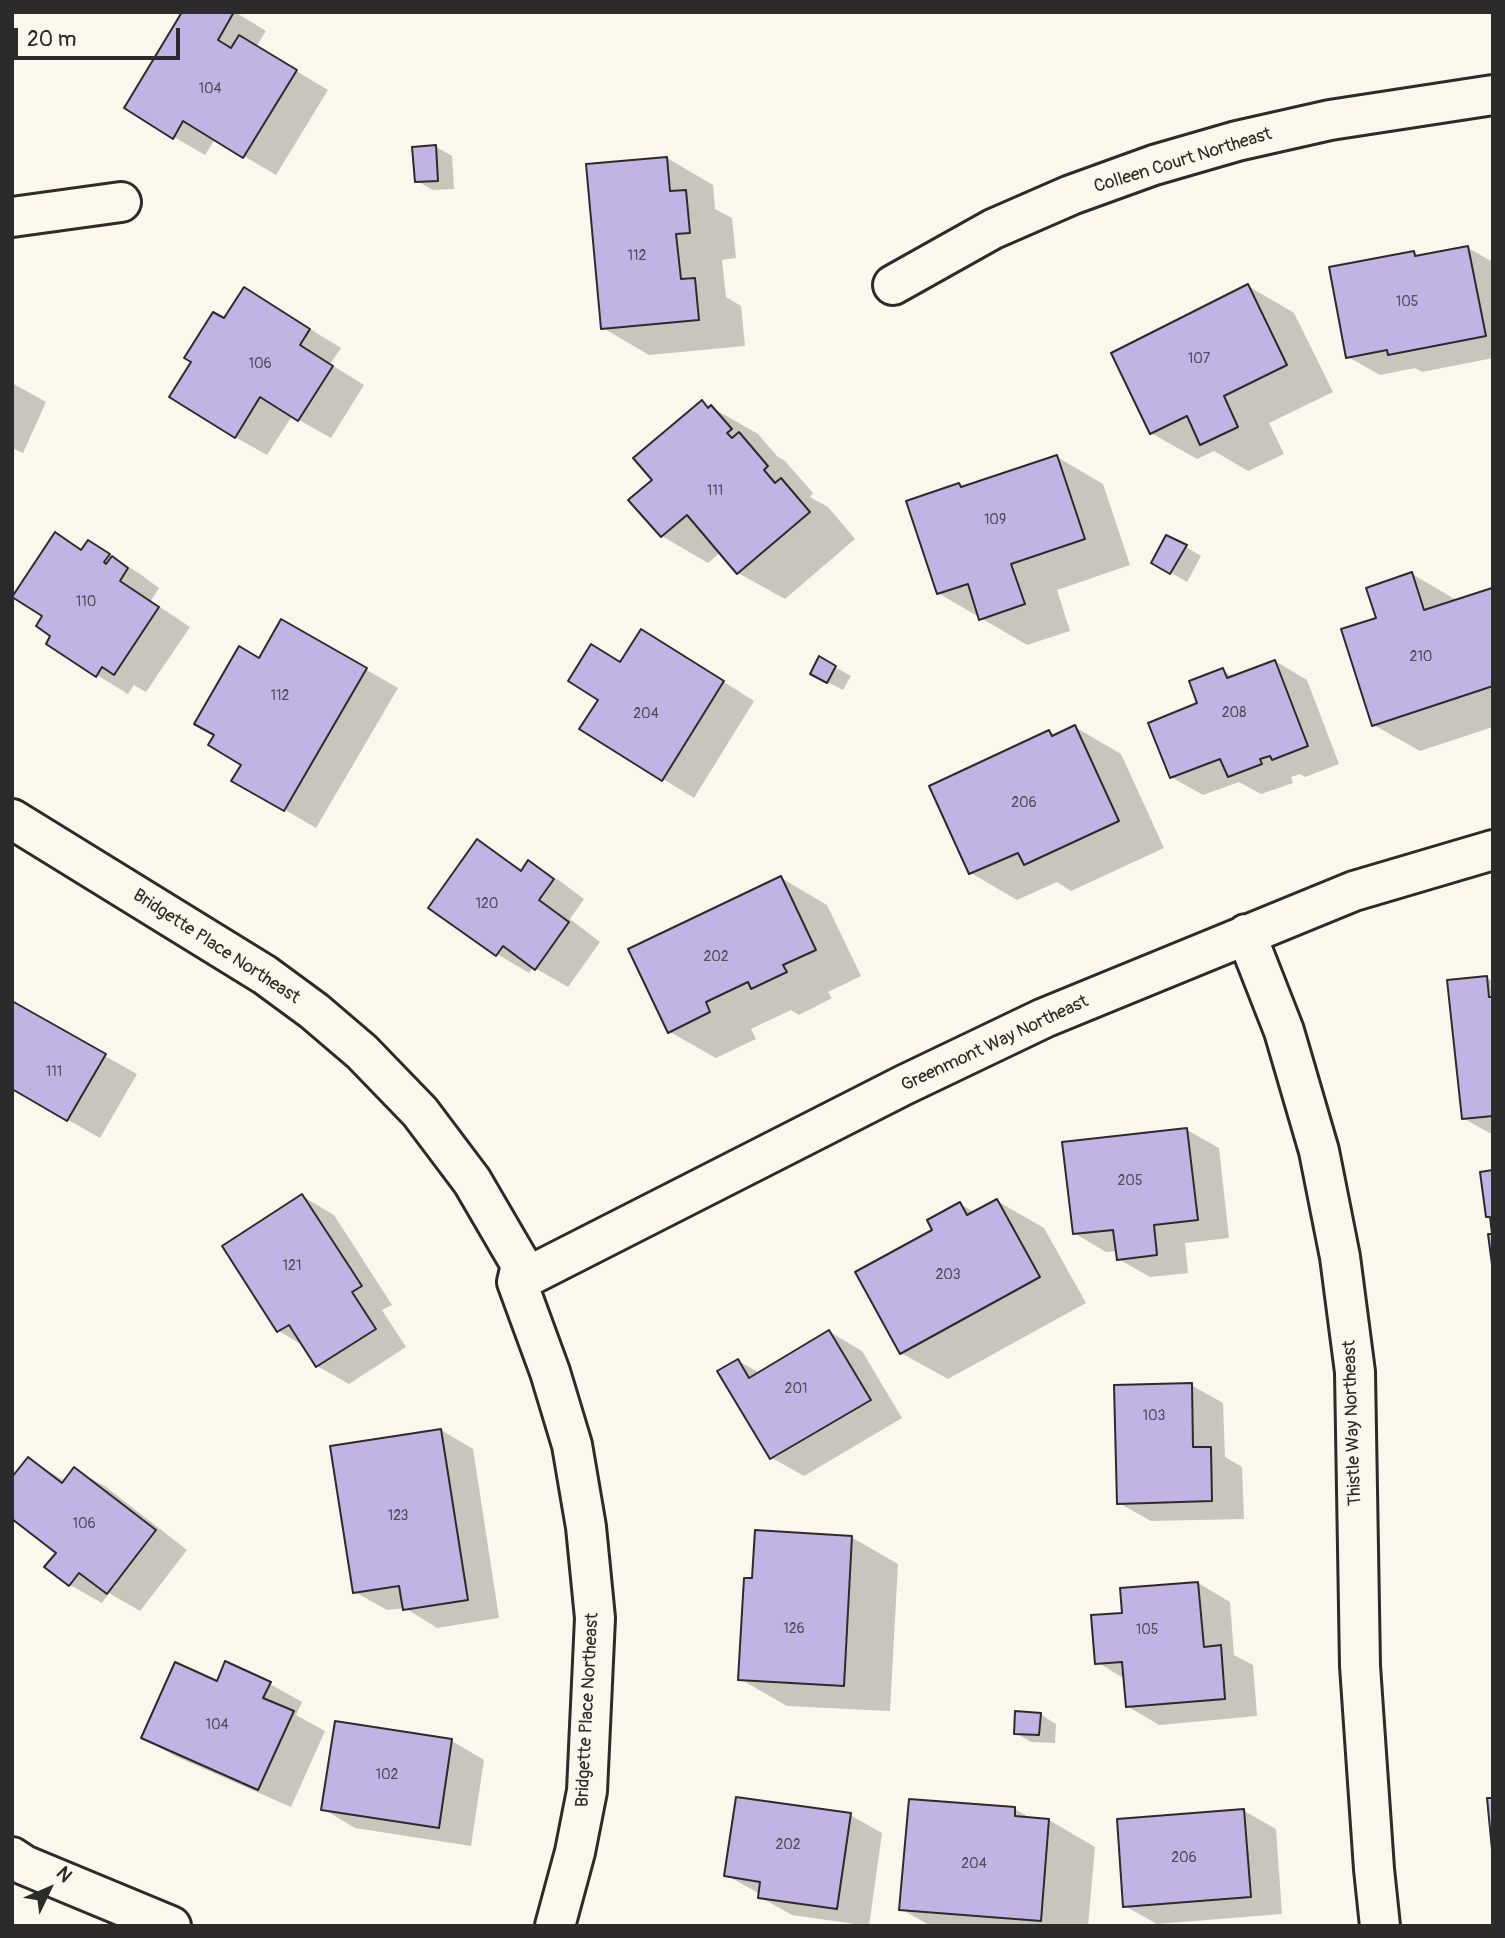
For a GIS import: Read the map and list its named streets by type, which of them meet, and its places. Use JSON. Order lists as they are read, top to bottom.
{
  "streets": {
    "street": [
      "Colleen Court Northeast",
      "Bridgette Place Northeast",
      "Greenmont Way Northeast",
      "Thistle Way Northeast"
    ]
  },
  "crossings": [
    ["Bridgette Place Northeast", "Greenmont Way Northeast"],
    ["Greenmont Way Northeast", "Thistle Way Northeast"]
  ],
  "house_numbers": [
    "104",
    "112",
    "105",
    "107",
    "106",
    "111",
    "109",
    "110",
    "210",
    "112",
    "208",
    "204",
    "206",
    "120",
    "202",
    "111",
    "205",
    "121",
    "203",
    "201",
    "103",
    "123",
    "106",
    "126",
    "105",
    "104",
    "102",
    "202",
    "206",
    "204"
  ],
  "scale_bar": "20 m",
  "north": "top right"
}
